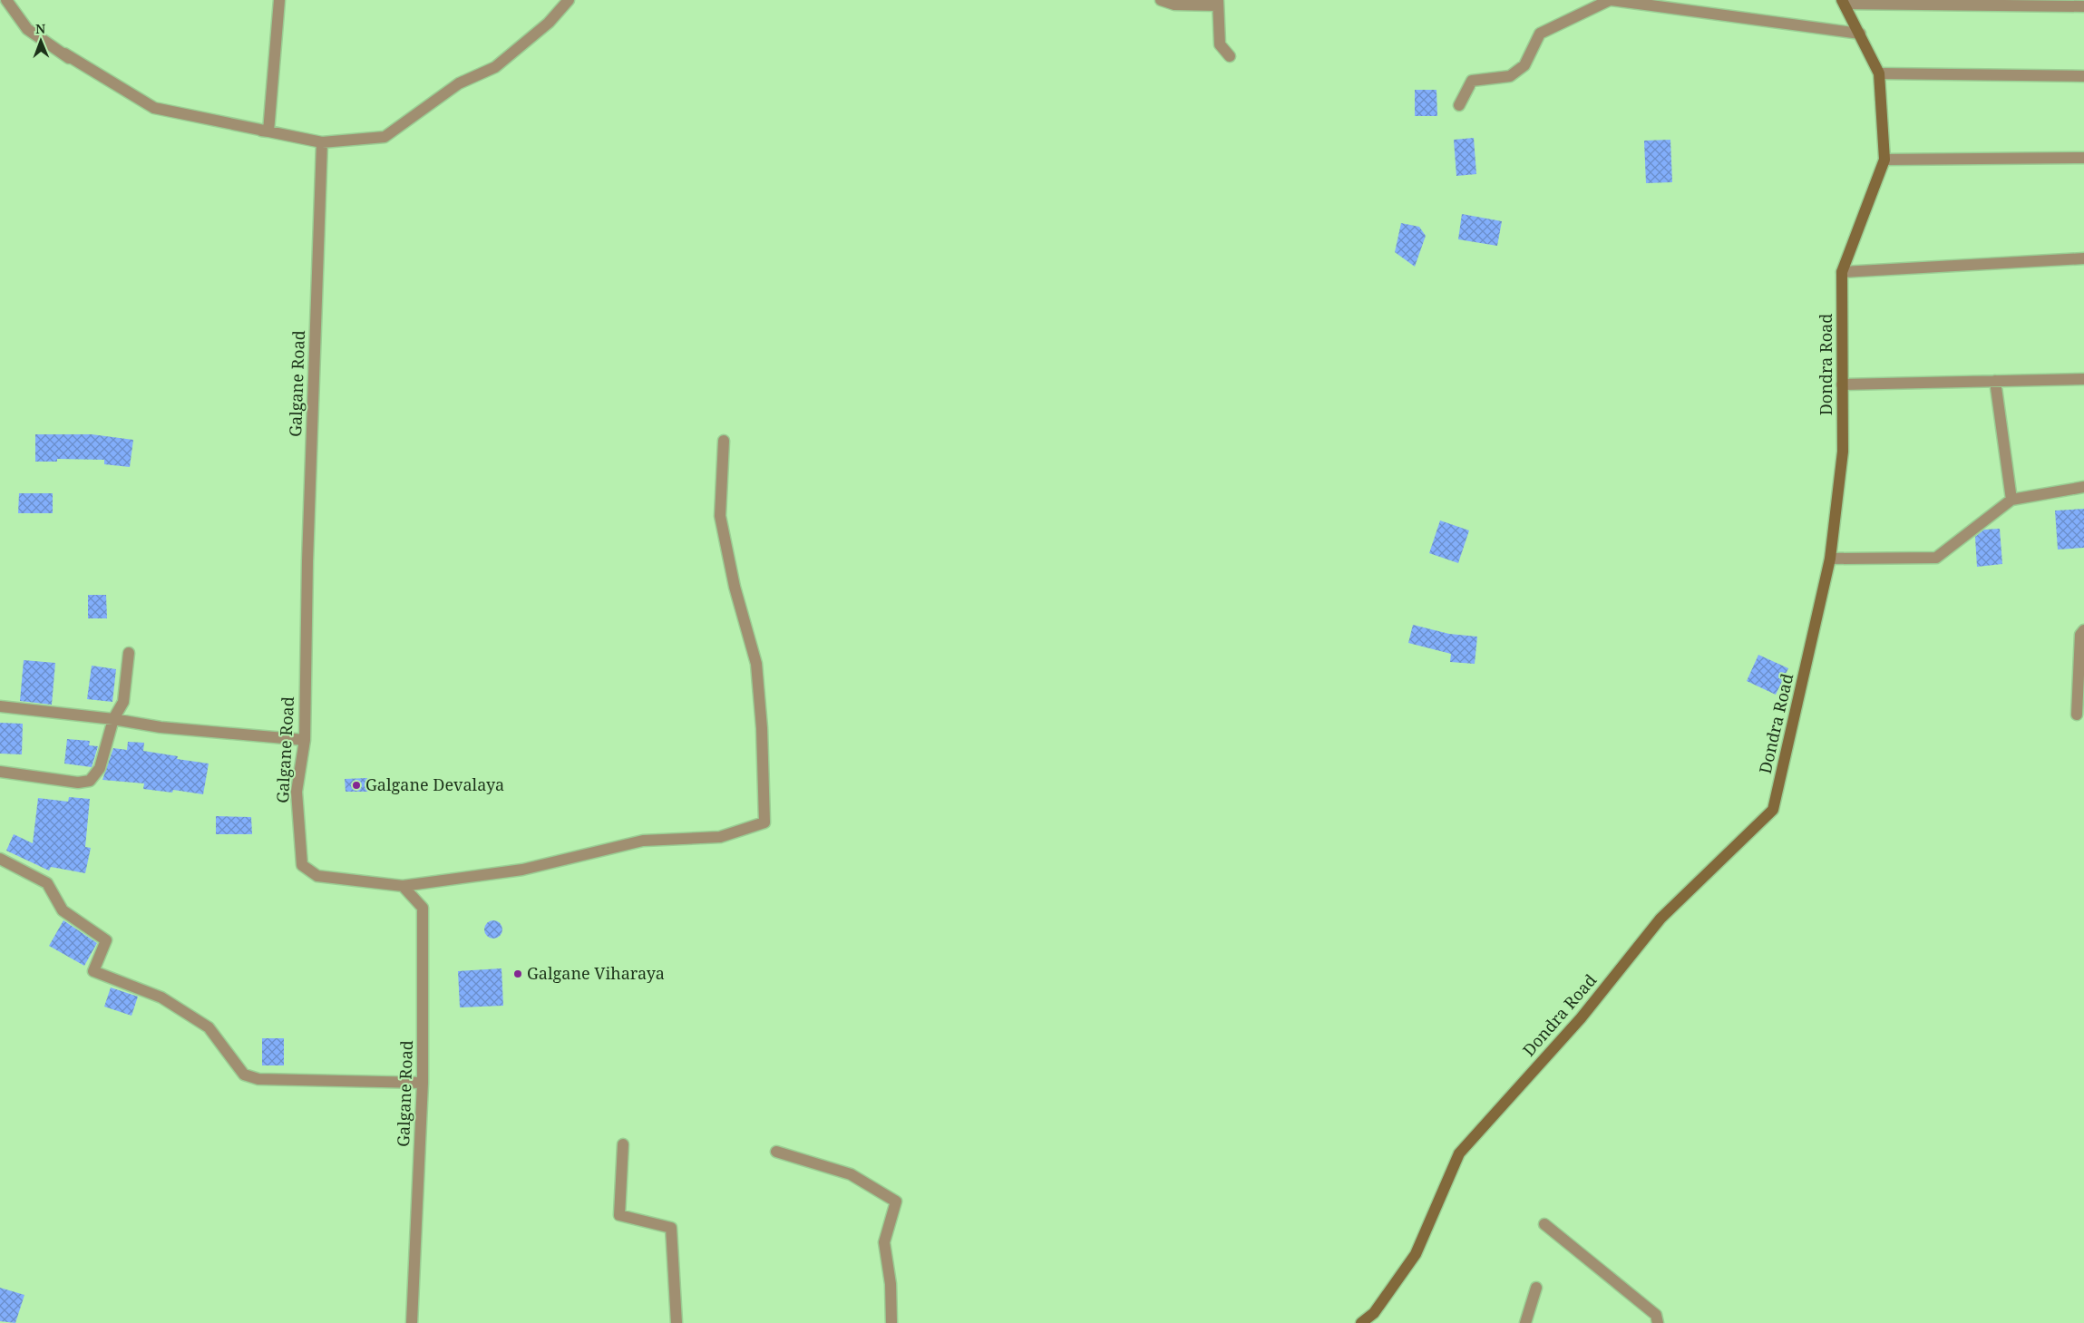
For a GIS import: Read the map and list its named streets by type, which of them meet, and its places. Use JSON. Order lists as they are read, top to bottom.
{
  "streets": {
    "street": ["Dondra Road", "Galgane Road"]
  },
  "places": ["Galgane Devalaya", "Galgane Viharaya"],
  "north": "top"
}
